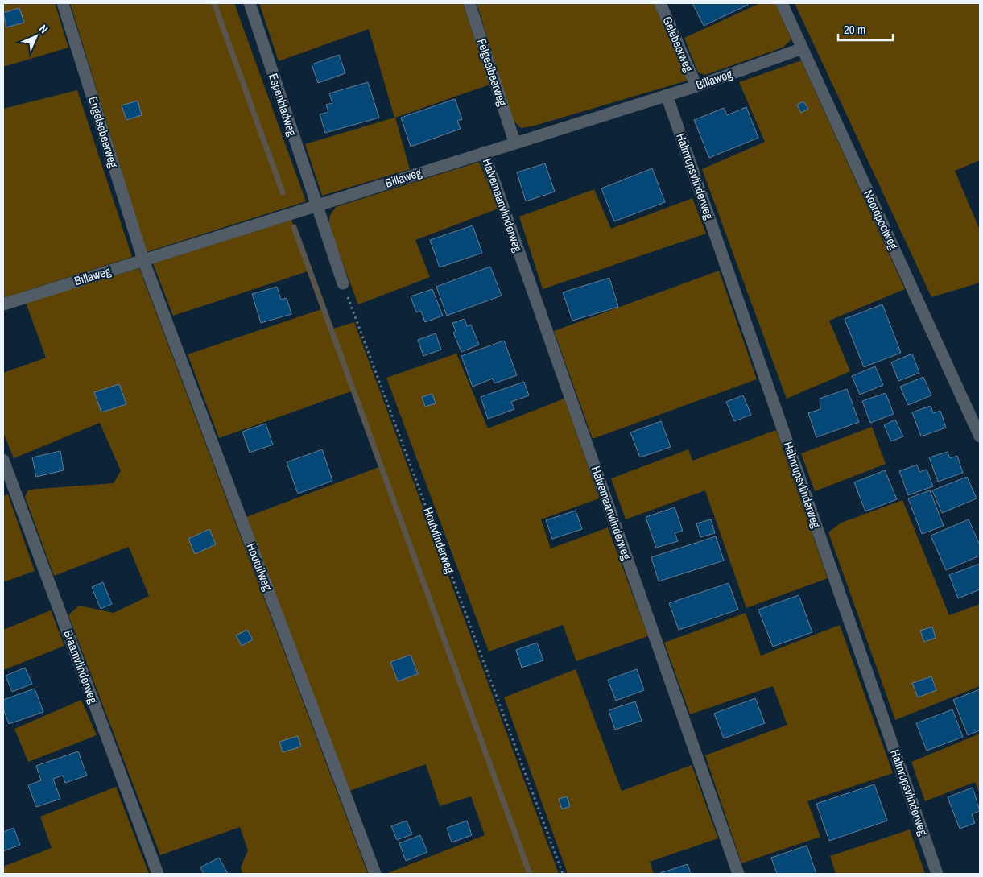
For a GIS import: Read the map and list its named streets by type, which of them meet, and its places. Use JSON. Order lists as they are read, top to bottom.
{
  "streets": {
    "street": [
      "Gelebeerweg",
      "Felgeelbeerweg",
      "Billaweg",
      "Espenbladweg",
      "Engelsebeerweg",
      "Halmrupsvlinderweg",
      "Halvemaanvlinderweg",
      "Noordpoolweg",
      "Houtuilweg",
      "Braamvlinderweg"
    ],
    "path": ["Houtvlinderweg"]
  },
  "crossings": [
    ["Gelebeerweg", "Billaweg"],
    ["Felgeelbeerweg", "Billaweg"],
    ["Billaweg", "Espenbladweg"],
    ["Billaweg", "Engelsebeerweg"],
    ["Billaweg", "Halmrupsvlinderweg"],
    ["Billaweg", "Halvemaanvlinderweg"],
    ["Billaweg", "Noordpoolweg"],
    ["Billaweg", "Houtuilweg"],
    ["Engelsebeerweg", "Houtuilweg"]
  ],
  "scale_bar": "20 m",
  "north": "top right"
}
